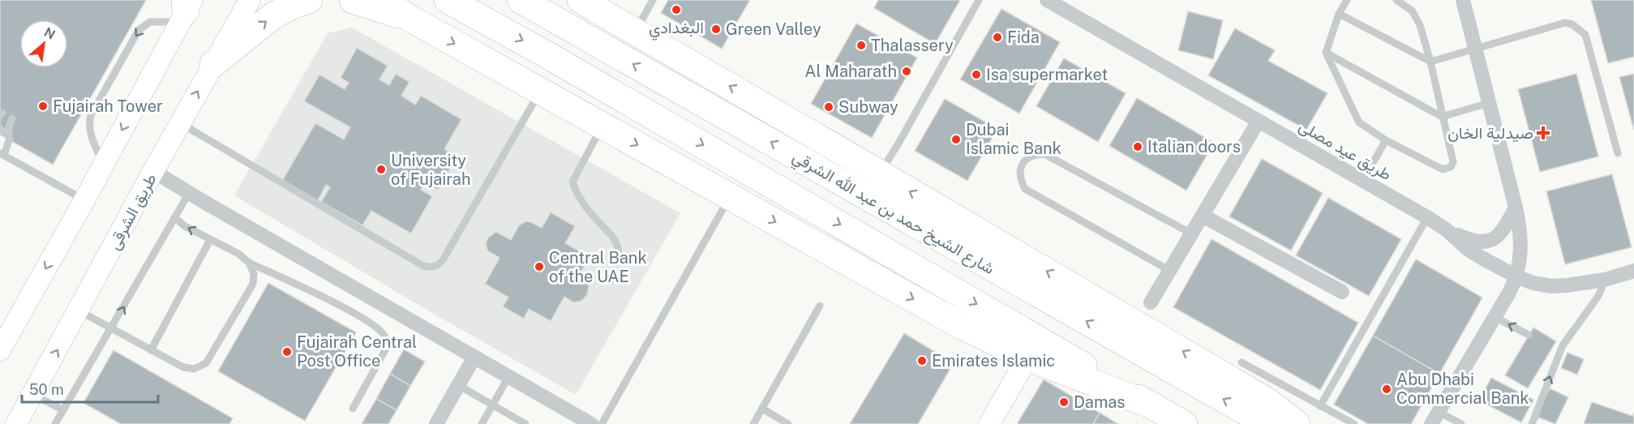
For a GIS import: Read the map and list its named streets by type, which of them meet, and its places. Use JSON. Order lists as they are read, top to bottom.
{
  "streets": {
    "highway": ["شارع الشيخ حمد بن عبد الله الشرقي"],
    "main road": ["طريق الشرقى"],
    "street": ["طريق عيد مصلى"]
  },
  "places": {
    "other": [
      "البغدادي",
      "Green Valley",
      "Fida",
      "Thalassery",
      "Al Maharath",
      "Isa supermarket",
      "Fujairah Tower",
      "Subway",
      "Dubai Islamic Bank",
      "Italian doors",
      "University of Fujairah",
      "Central Bank of the UAE",
      "Fujairah Central Post Office",
      "Emirates Islamic",
      "Abu Dhabi Commercial Bank",
      "Damas"
    ],
    "health": ["صيدلية الخان"]
  },
  "scale_bar": "50 m",
  "north": "top right"
}
